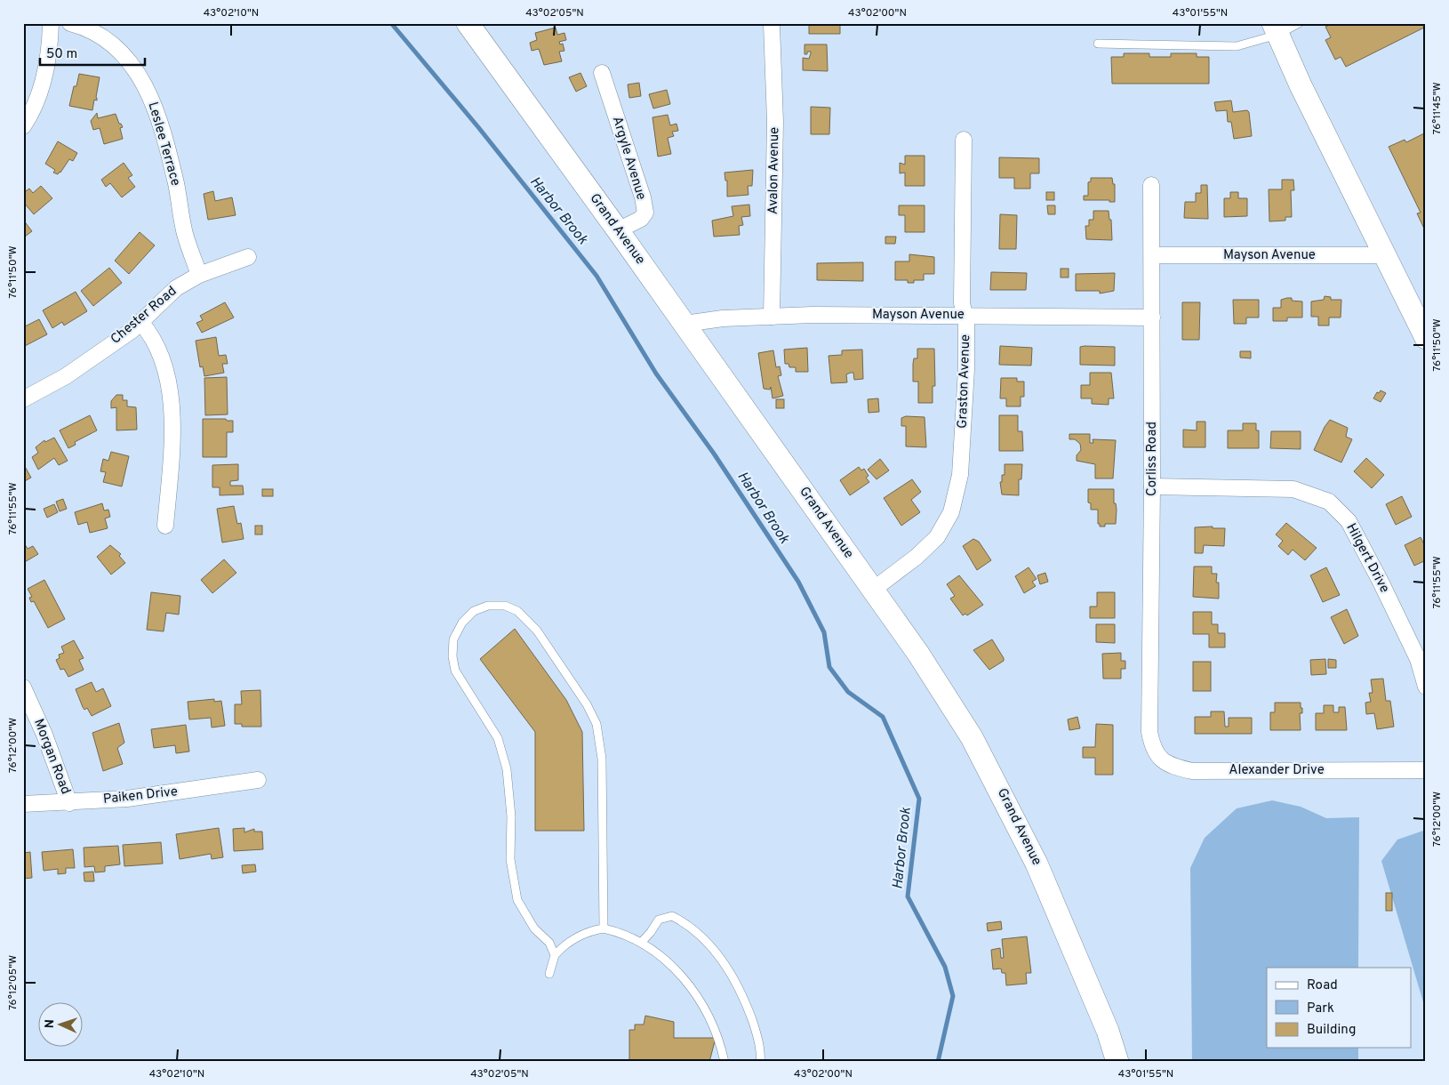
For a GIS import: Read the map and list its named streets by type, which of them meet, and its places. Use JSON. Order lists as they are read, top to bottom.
{
  "streets": {
    "street": [
      "Leslee Terrace",
      "Argyle Avenue",
      "Avalon Avenue",
      "Grand Avenue",
      "Mayson Avenue",
      "Chester Road",
      "Graston Avenue",
      "Corliss Road",
      "Hilgert Drive",
      "Morgan Road",
      "Alexander Drive",
      "Paiken Drive"
    ]
  },
  "crossings": [
    ["Leslee Terrace", "Chester Road"],
    ["Argyle Avenue", "Grand Avenue"],
    ["Avalon Avenue", "Mayson Avenue"],
    ["Grand Avenue", "Mayson Avenue"],
    ["Grand Avenue", "Graston Avenue"],
    ["Mayson Avenue", "Graston Avenue"],
    ["Mayson Avenue", "Corliss Road"],
    ["Corliss Road", "Hilgert Drive"],
    ["Corliss Road", "Alexander Drive"],
    ["Morgan Road", "Paiken Drive"]
  ],
  "water": ["Harbor Brook"],
  "legend": ["Road", "Park", "Building"],
  "scale_bar": "50 m",
  "north": "left",
  "coordinates": [
    "43°02'10\"N",
    "43°02'05\"N",
    "43°02'00\"N",
    "43°01'55\"N",
    "76°11'45\"W",
    "76°11'50\"W",
    "76°11'55\"W",
    "76°12'00\"W",
    "76°12'05\"W"
  ]
}
